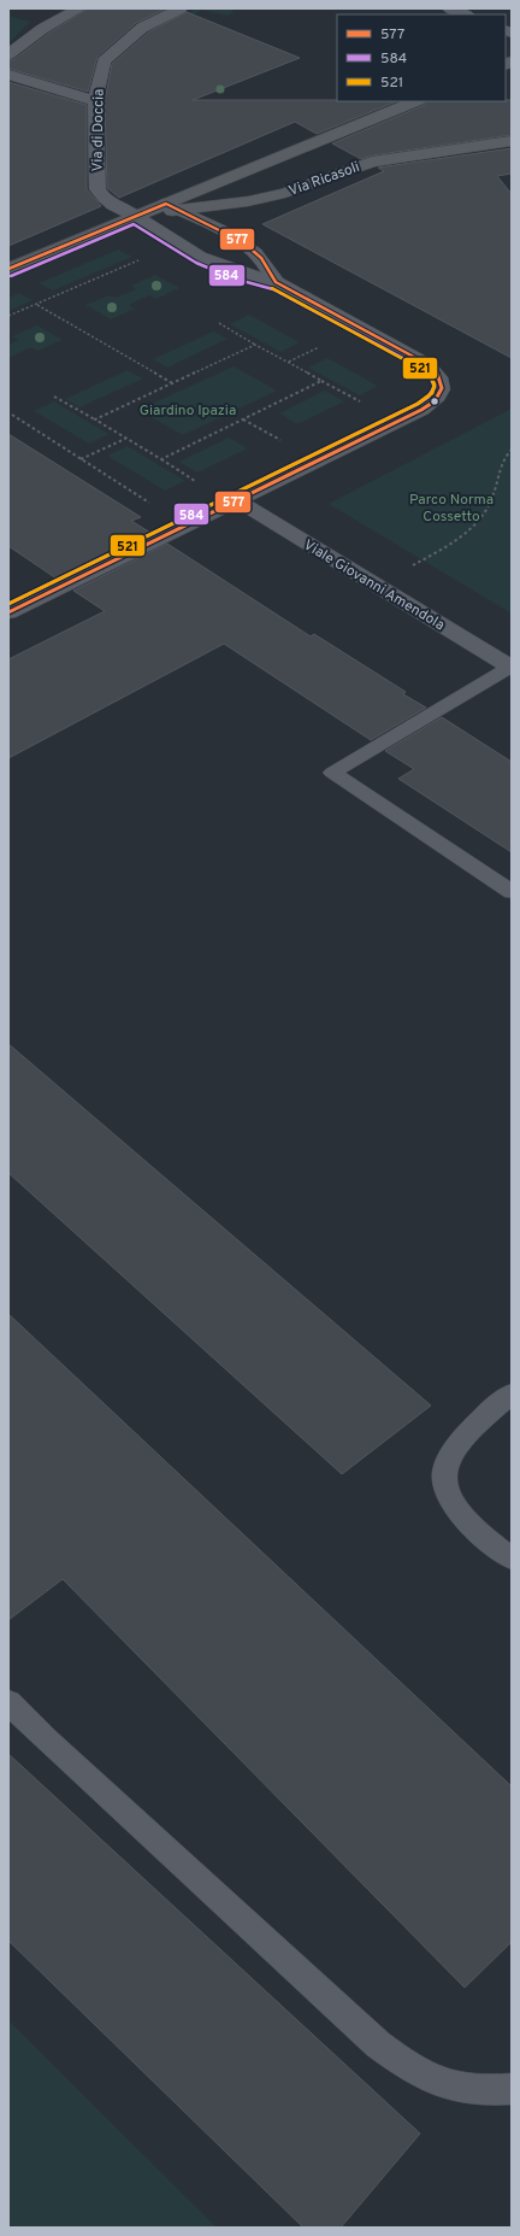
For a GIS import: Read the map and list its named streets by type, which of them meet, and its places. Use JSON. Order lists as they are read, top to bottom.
{
  "streets": {
    "main road": ["Via Ricasoli"],
    "street": ["Via di Doccia", "Viale Giovanni Amendola"]
  },
  "crossings": [
    ["Via di Doccia", "Via Ricasoli"],
    ["Via di Doccia", "Viale Giovanni Amendola"]
  ],
  "parks": ["Giardino Ipazia", "Parco Norma Cossetto"],
  "lines": ["transit line 577", "transit line 584", "transit line 521"],
  "legend": ["577", "584", "521"]
}
